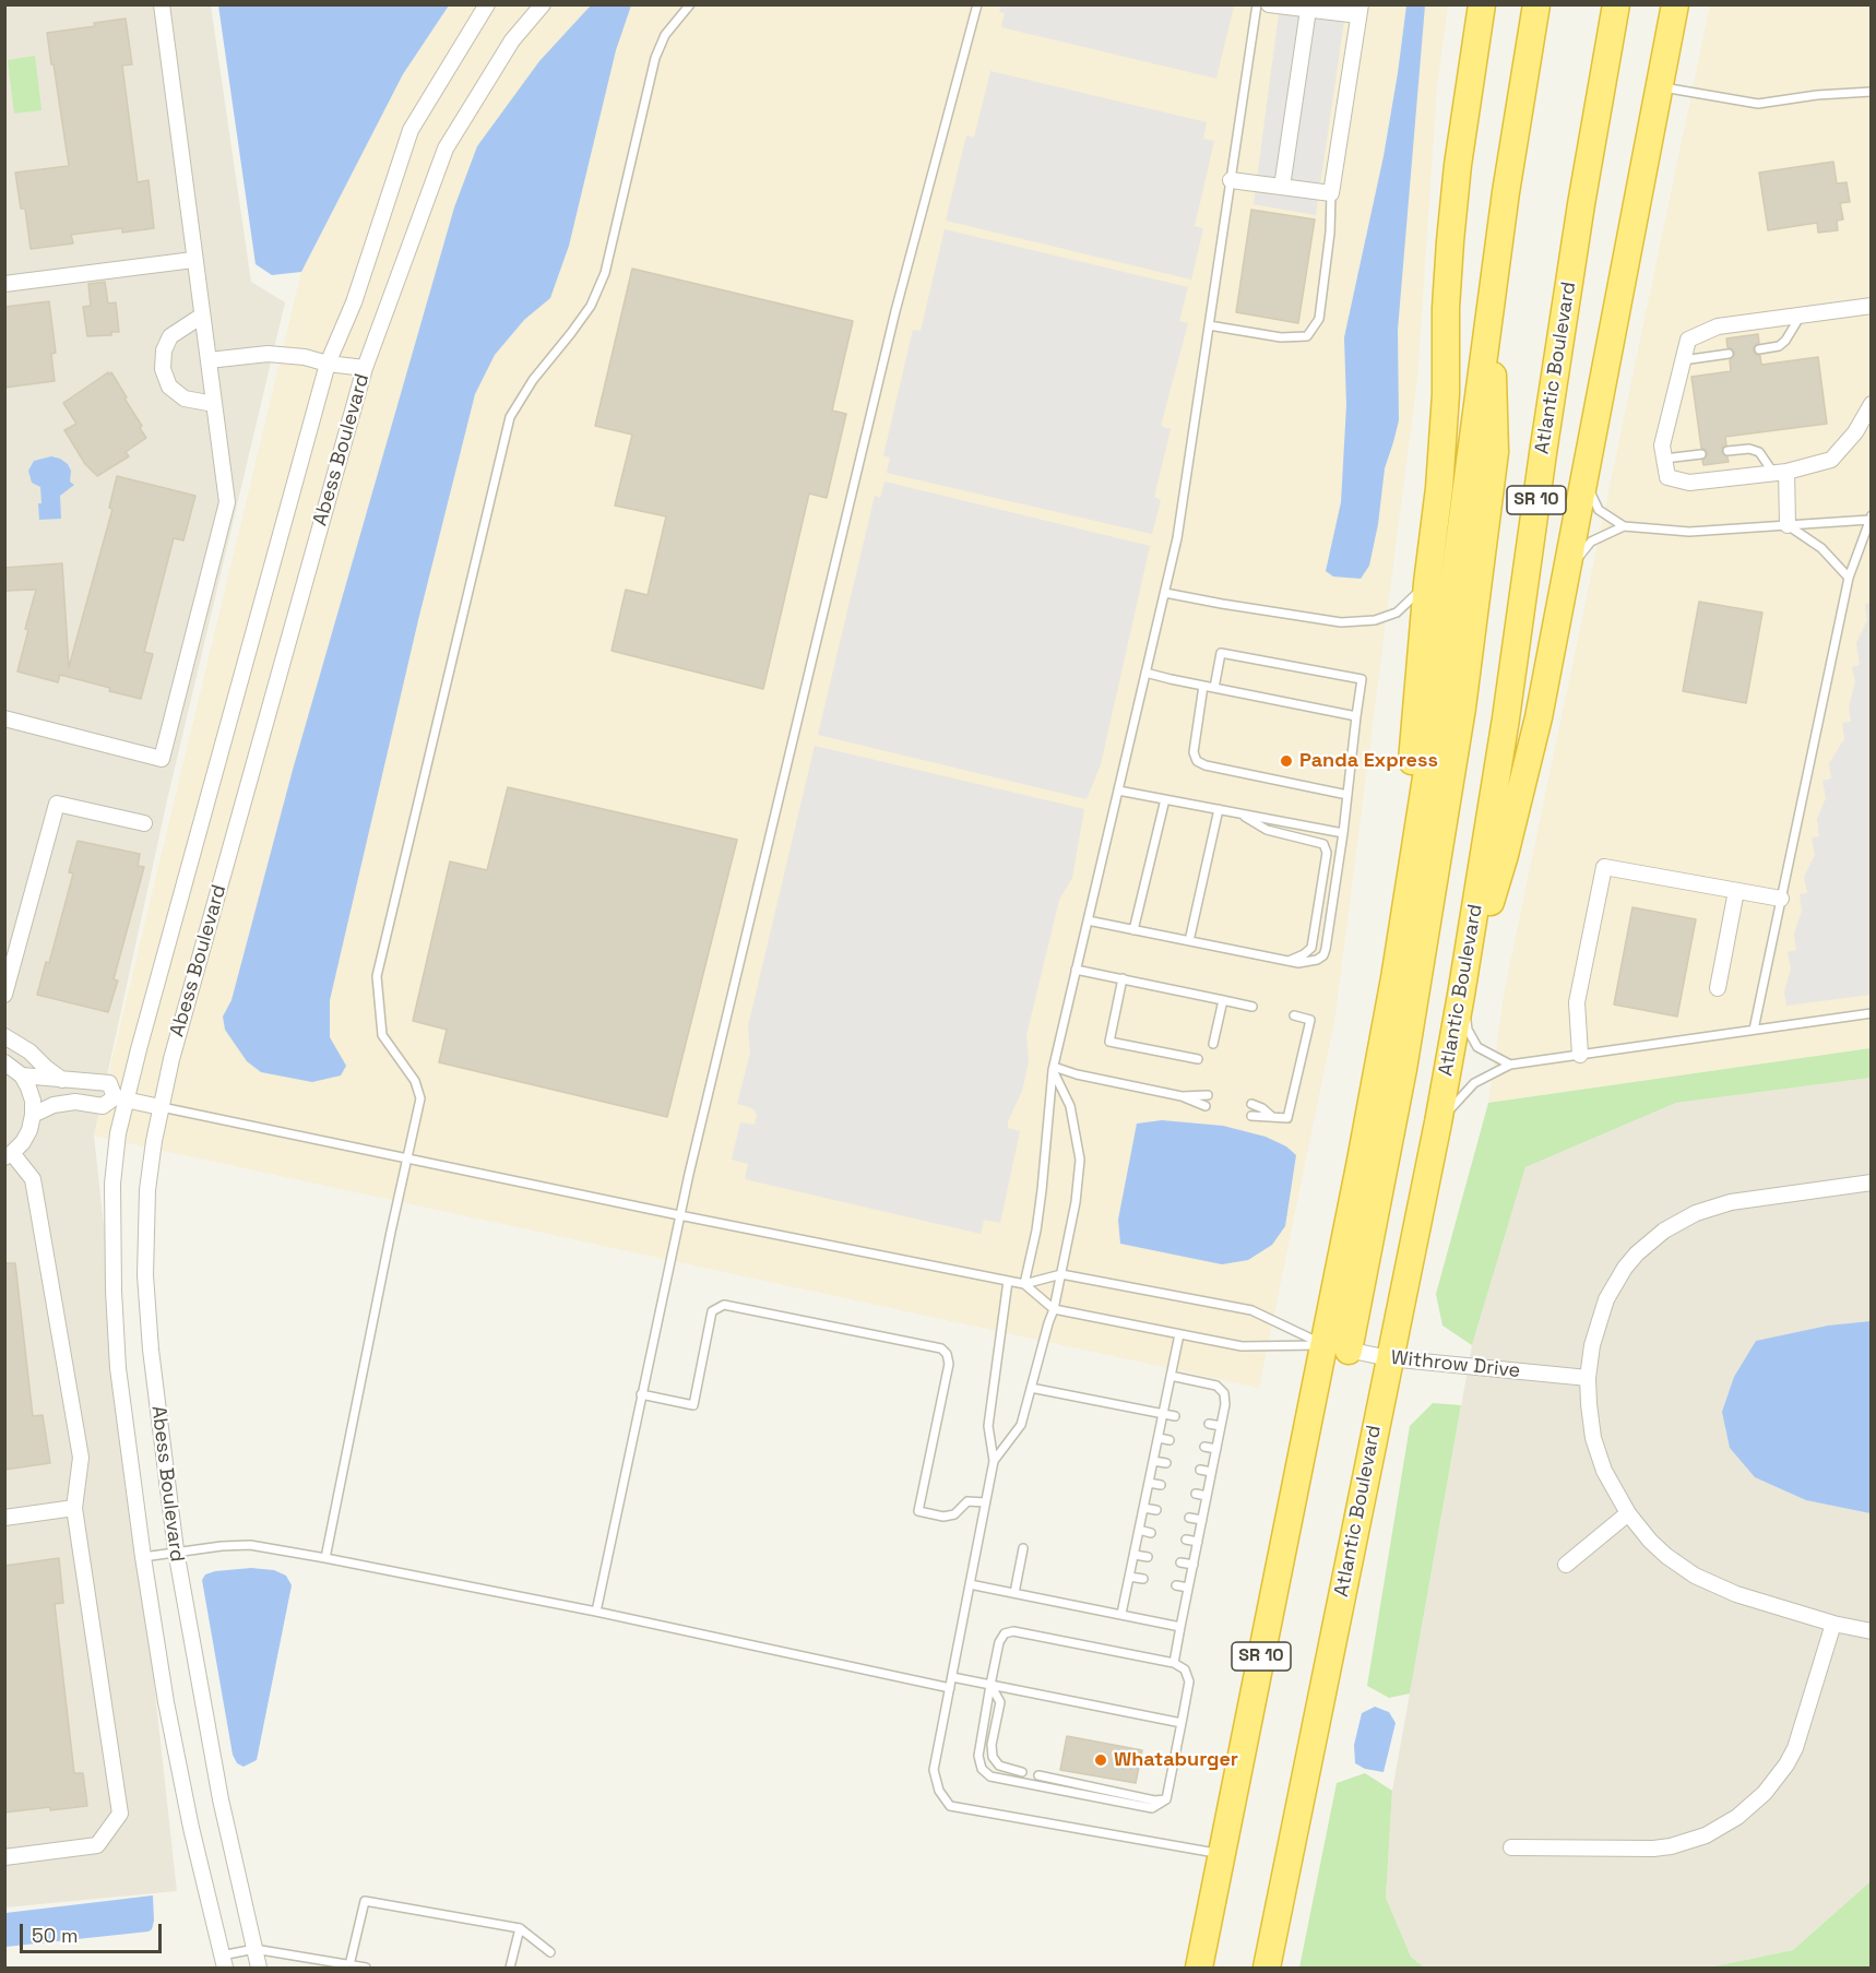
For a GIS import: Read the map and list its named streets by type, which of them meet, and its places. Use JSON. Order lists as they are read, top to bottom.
{
  "streets": {
    "highway": ["Atlantic Boulevard", "SR 10"],
    "street": ["Abess Boulevard", "Withrow Drive"]
  },
  "crossings": [
    ["Atlantic Boulevard", "Withrow Drive"],
    ["SR 10", "Withrow Drive"]
  ],
  "places": ["Panda Express", "Whataburger"],
  "scale_bar": "50 m"
}
